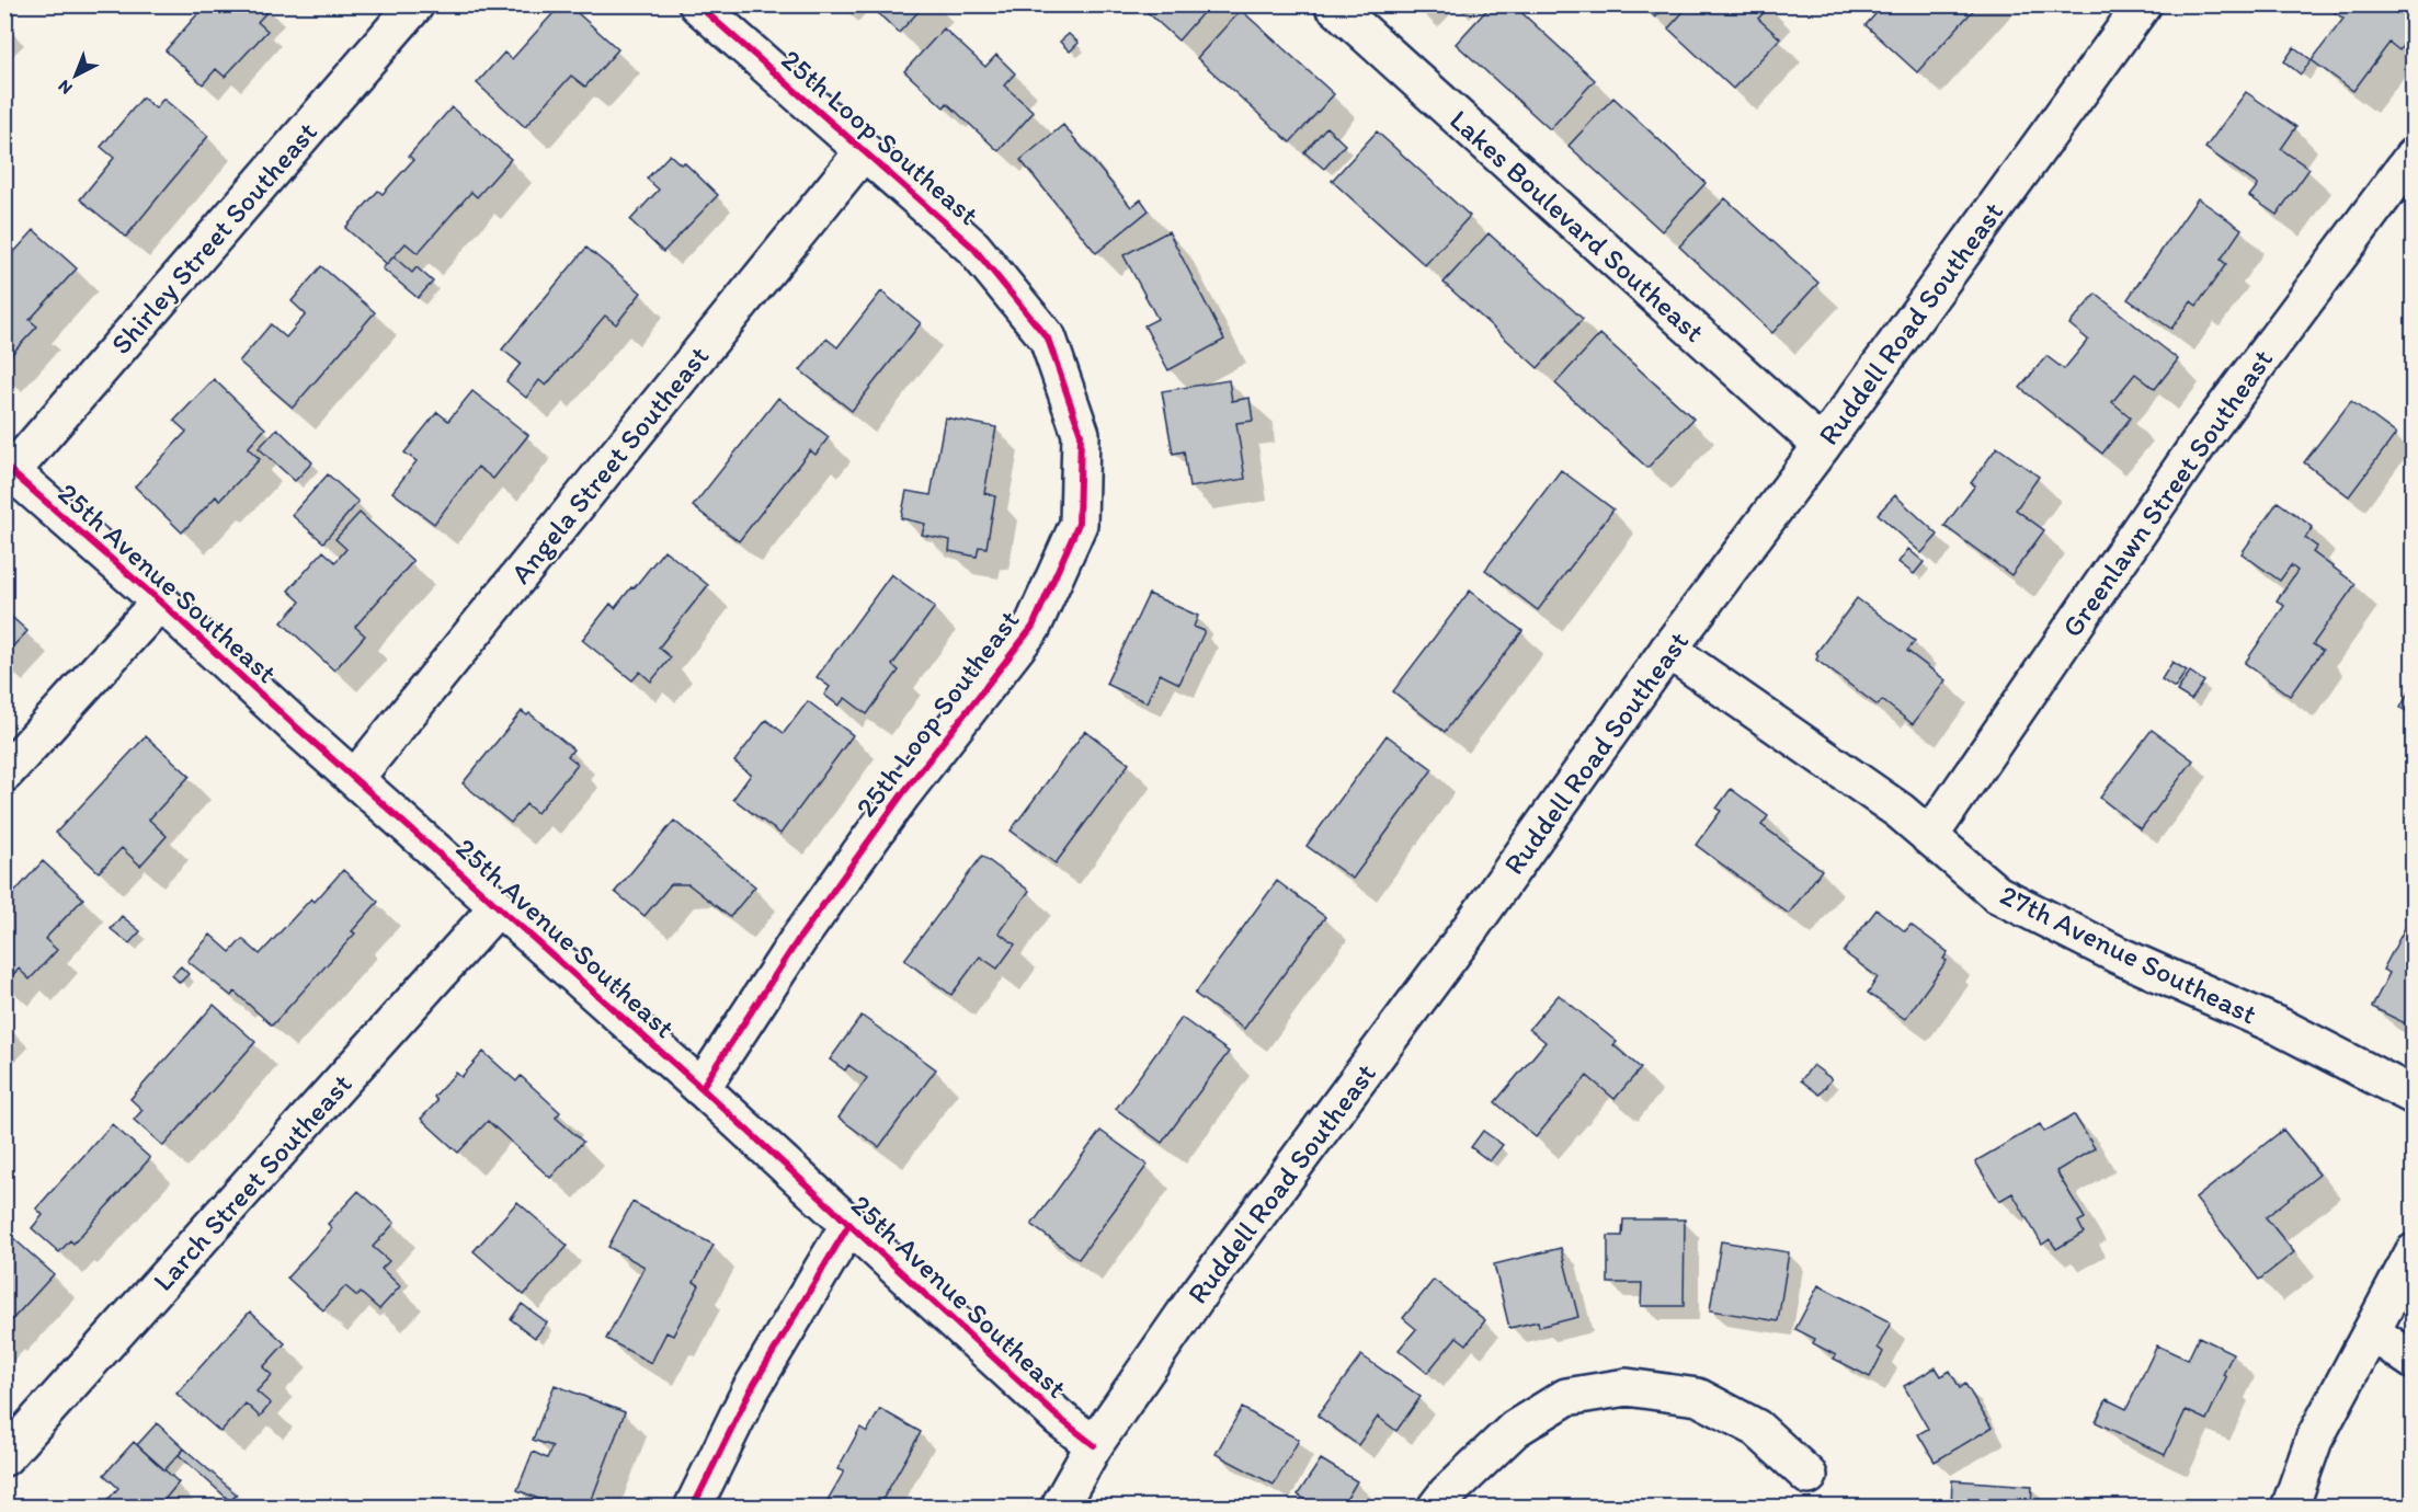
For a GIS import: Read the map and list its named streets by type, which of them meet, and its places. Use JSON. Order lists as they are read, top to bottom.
{
  "streets": {
    "street": [
      "25th Loop Southeast",
      "Lakes Boulevard Southeast",
      "Shirley Street Southeast",
      "Ruddell Road Southeast",
      "Angela Street Southeast",
      "Greenlawn Street Southeast",
      "25th Avenue Southeast",
      "27th Avenue Southeast",
      "Larch Street Southeast"
    ]
  },
  "crossings": [
    ["25th Loop Southeast", "Angela Street Southeast"],
    ["25th Loop Southeast", "25th Avenue Southeast"],
    ["Lakes Boulevard Southeast", "Ruddell Road Southeast"],
    ["Shirley Street Southeast", "25th Avenue Southeast"],
    ["Ruddell Road Southeast", "25th Avenue Southeast"],
    ["Ruddell Road Southeast", "27th Avenue Southeast"],
    ["Angela Street Southeast", "25th Avenue Southeast"],
    ["Greenlawn Street Southeast", "27th Avenue Southeast"],
    ["25th Avenue Southeast", "Larch Street Southeast"]
  ],
  "north": "bottom left"
}
